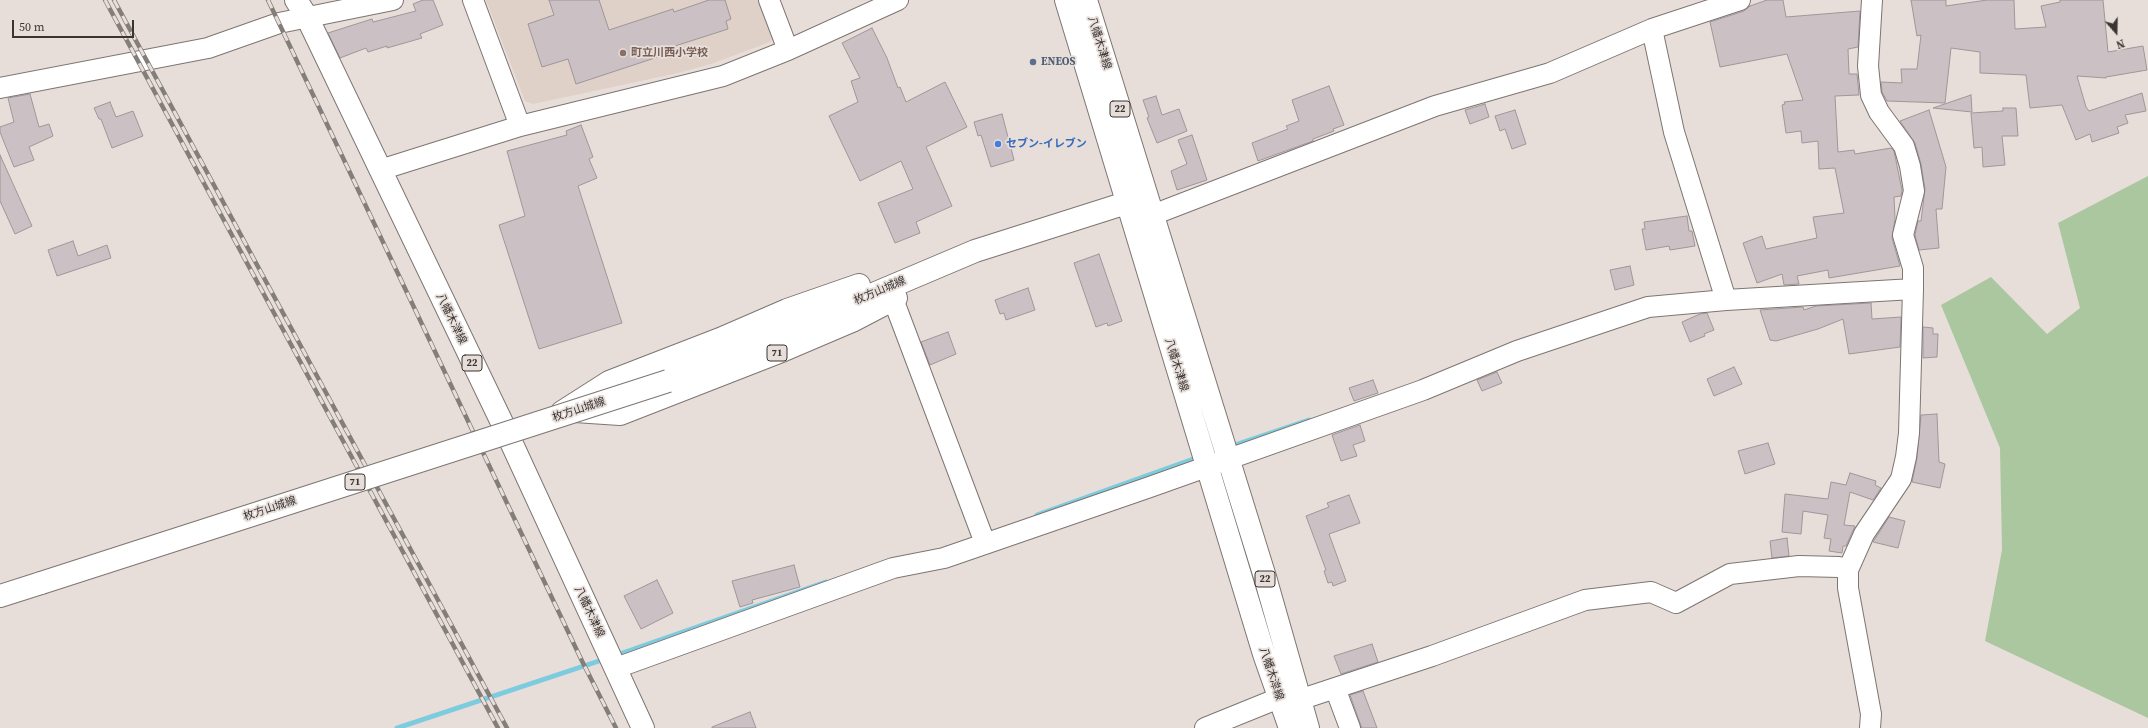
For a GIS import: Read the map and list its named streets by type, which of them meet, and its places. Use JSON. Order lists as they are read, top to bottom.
{
  "streets": {
    "main road": [
      "八幡木津線",
      "22",
      "枚方山城線",
      "71"
    ]
  },
  "crossings": [
    ["八幡木津線", "枚方山城線"],
    ["八幡木津線", "71"],
    ["枚方山城線", "71"]
  ],
  "places": ["町立川西小学校", "ENEOS", "セブン-イレブン"],
  "scale_bar": "50 m",
  "north": "bottom"
}
